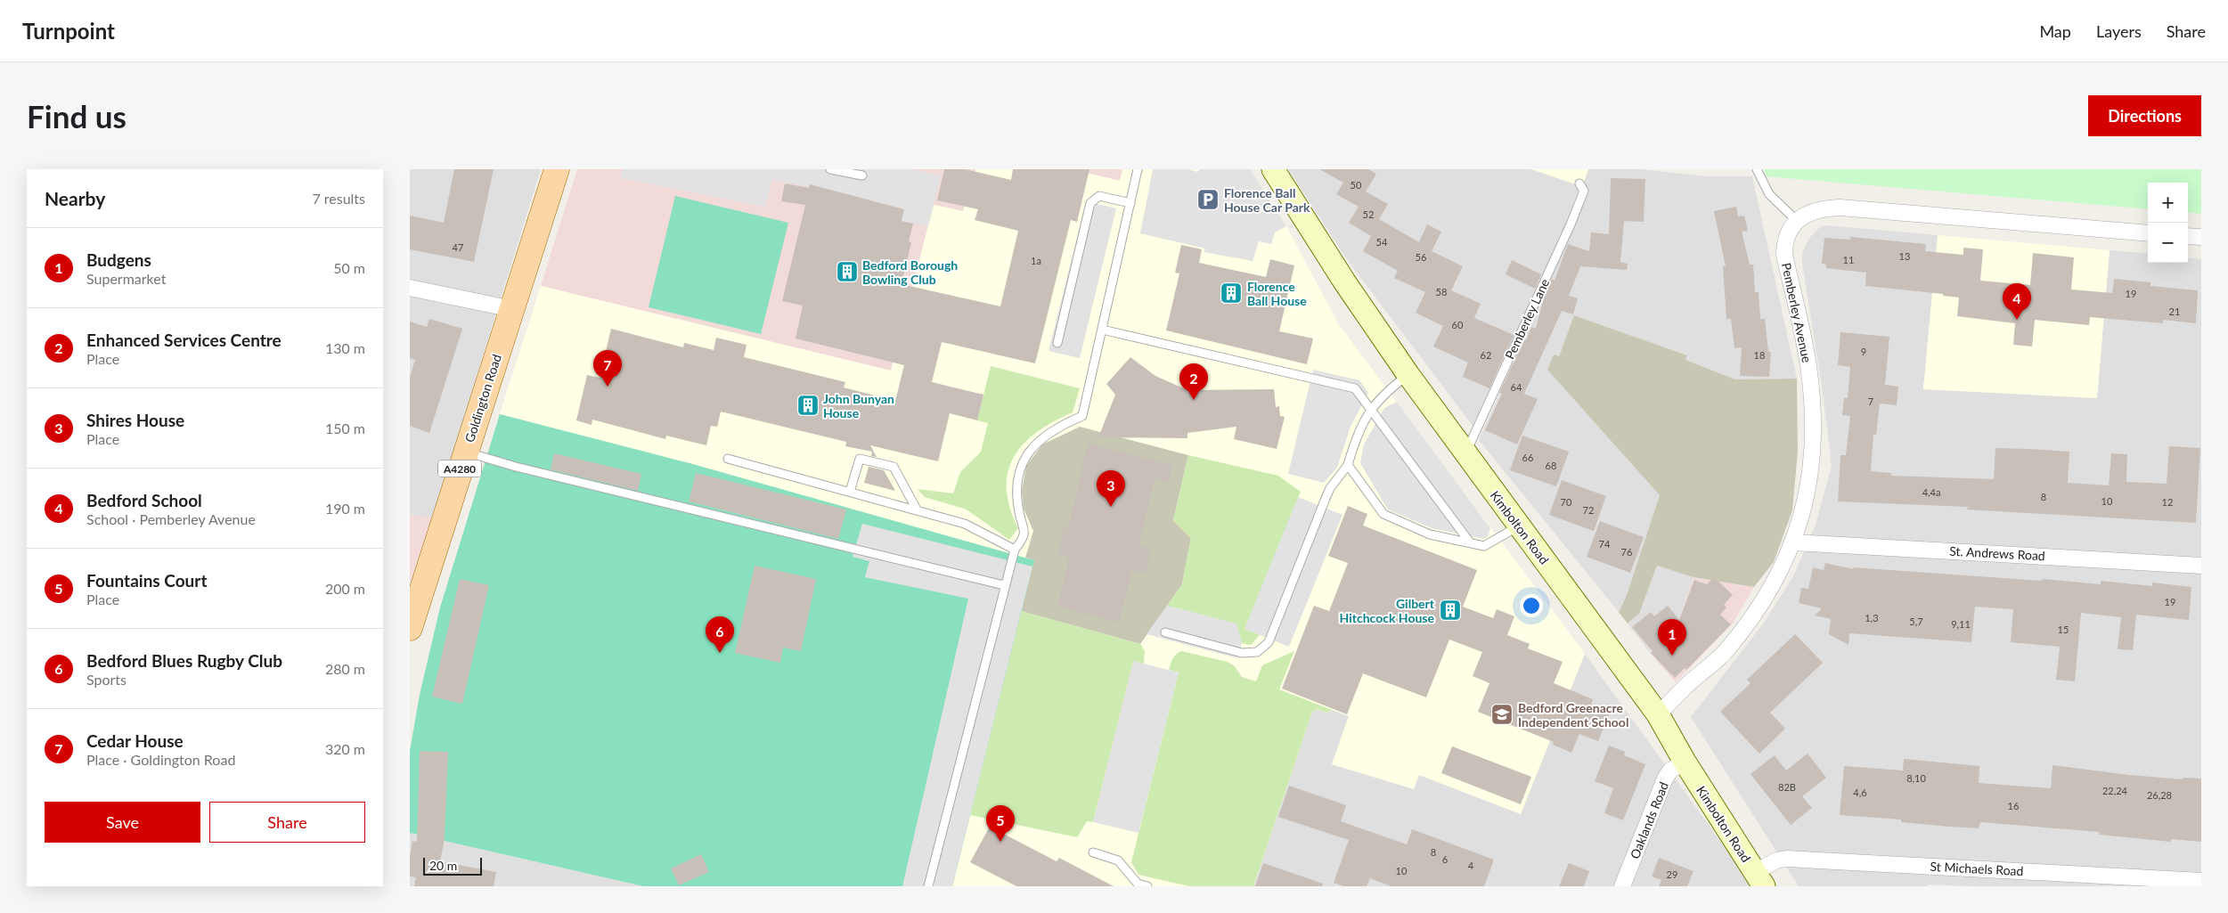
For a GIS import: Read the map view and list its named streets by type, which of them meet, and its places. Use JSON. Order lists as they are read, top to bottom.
{
  "streets": {
    "main road": ["Goldington Road", "A4280", "Kimbolton Road"],
    "street": [
      "Pemberley Avenue",
      "St. Andrews Road",
      "Oaklands Road",
      "St Michaels Road"
    ],
    "lane": ["Pemberley Lane"]
  },
  "crossings": [
    ["Pemberley Avenue", "Kimbolton Road"],
    ["Pemberley Avenue", "St. Andrews Road"],
    ["Pemberley Lane", "Kimbolton Road"],
    ["Kimbolton Road", "Oaklands Road"],
    ["Kimbolton Road", "St Michaels Road"]
  ],
  "places": {
    "parking": ["Florence Ball House Car Park"],
    "building": [
      "Bedford Borough Bowling Club",
      "Florence Ball House",
      "John Bunyan House",
      "Gilbert Hitchcock House"
    ],
    "school or university": ["Bedford Greenacre Independent School"]
  },
  "house_numbers": [
    "50",
    "52",
    "54",
    "47",
    "13",
    "56",
    "11",
    "1a",
    "58",
    "19",
    "21",
    "60",
    "9",
    "62",
    "18",
    "64",
    "7",
    "66",
    "68",
    "4,4a",
    "8",
    "10",
    "70",
    "12",
    "72",
    "74",
    "76",
    "19",
    "1,3",
    "5,7",
    "9,11",
    "15",
    "8,10",
    "82B",
    "22,24",
    "4,6",
    "26,28",
    "16",
    "8",
    "6",
    "4",
    "10",
    "29"
  ],
  "scale_bar": "20 m",
  "page": {
    "header": "Turnpoint",
    "nav": ["Map", "Layers", "Share"],
    "buttons": [
      "Directions",
      ["Save", "Share"]
    ],
    "title": "Find us",
    "heading": ["Nearby", "7 results"],
    "map_buttons": ["+", "−"],
    "list": [
      {
        "mark": "1",
        "name": "Budgens",
        "note": "Supermarket",
        "value": "50 m"
      },
      {
        "mark": "2",
        "name": "Enhanced Services Centre",
        "note": "Place",
        "value": "130 m"
      },
      {
        "mark": "3",
        "name": "Shires House",
        "note": "Place",
        "value": "150 m"
      },
      {
        "mark": "4",
        "name": "Bedford School",
        "note": "School · Pemberley Avenue",
        "value": "190 m"
      },
      {
        "mark": "5",
        "name": "Fountains Court",
        "note": "Place",
        "value": "200 m"
      },
      {
        "mark": "6",
        "name": "Bedford Blues Rugby Club",
        "note": "Sports",
        "value": "280 m"
      },
      {
        "mark": "7",
        "name": "Cedar House",
        "note": "Place · Goldington Road",
        "value": "320 m"
      }
    ],
    "pins": [
      "4",
      "7",
      "2",
      "3",
      "6",
      "1",
      "5"
    ],
    "scale": "20 m"
  }
}
